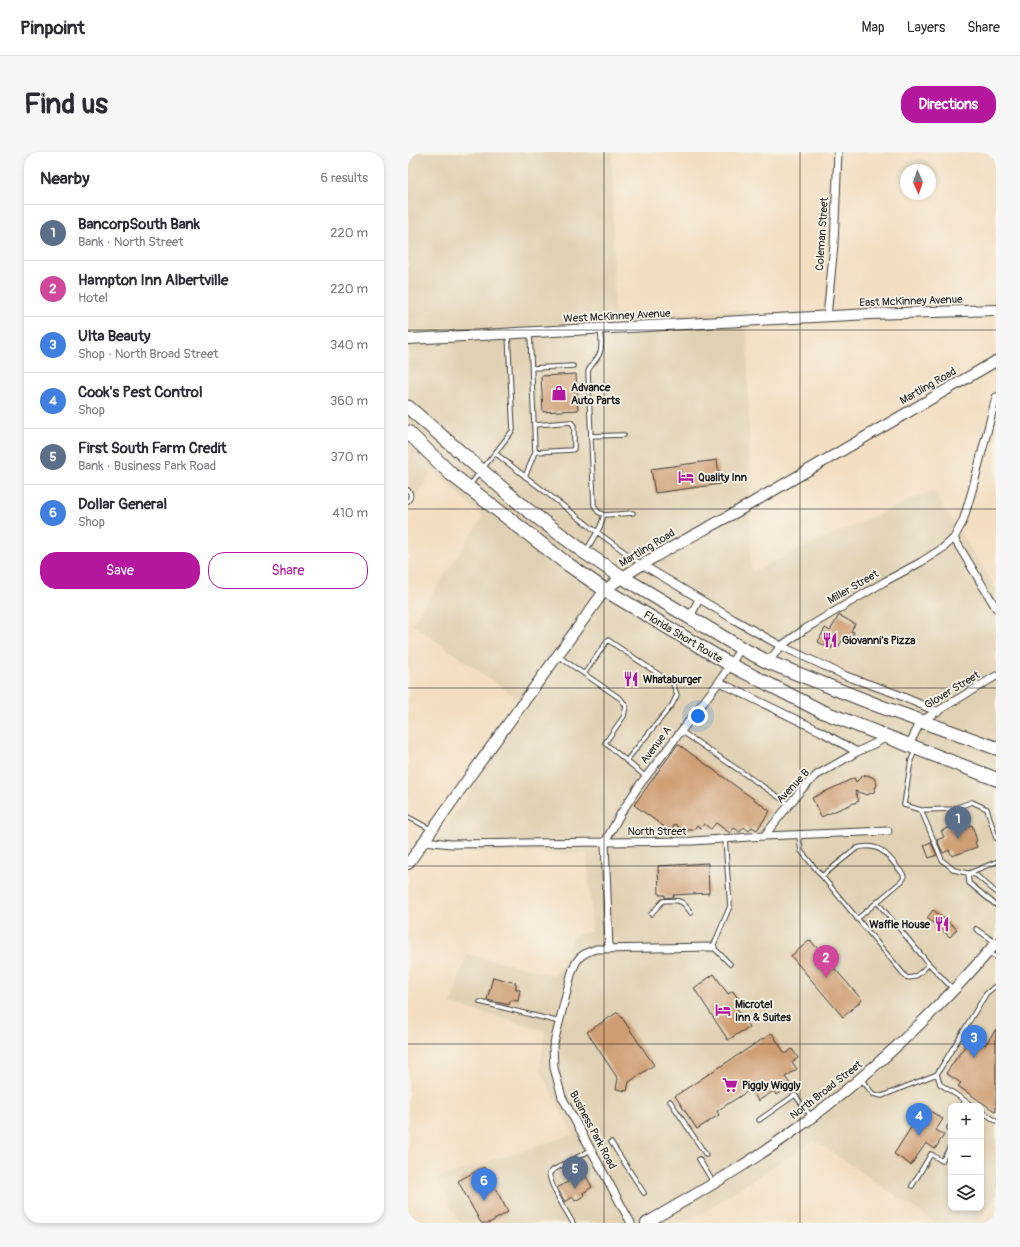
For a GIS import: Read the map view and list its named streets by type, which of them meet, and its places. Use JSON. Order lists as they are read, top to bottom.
{
  "streets": {
    "highway": ["Florida Short Route"],
    "street": [
      "Coleman Street",
      "East McKinney Avenue",
      "West McKinney Avenue",
      "Martling Road",
      "Miller Street",
      "Glover Street",
      "Avenue A",
      "Avenue B",
      "North Street",
      "North Broad Street",
      "Business Park Road"
    ]
  },
  "crossings": [
    ["Coleman Street", "East McKinney Avenue"],
    ["Coleman Street", "West McKinney Avenue"],
    ["East McKinney Avenue", "West McKinney Avenue"],
    ["Martling Road", "Florida Short Route"],
    ["Martling Road", "North Street"],
    ["Miller Street", "Florida Short Route"],
    ["Florida Short Route", "Glover Street"],
    ["Florida Short Route", "Avenue A"],
    ["Florida Short Route", "Avenue B"],
    ["Avenue A", "North Street"],
    ["Avenue B", "North Street"]
  ],
  "places": {
    "shop": ["Advance Auto Parts"],
    "hotel": ["Quality Inn", "Microtel Inn & Suites"],
    "restaurant": ["Giovanni's Pizza", "Whataburger", "Waffle House"],
    "supermarket": ["Piggly Wiggly"]
  },
  "north": "bottom",
  "page": {
    "header": "Pinpoint",
    "nav": ["Map", "Layers", "Share"],
    "buttons": [
      "Directions",
      ["Save", "Share"]
    ],
    "title": "Find us",
    "heading": ["Nearby", "6 results"],
    "list": [
      {
        "mark": "1",
        "name": "BancorpSouth Bank",
        "note": "Bank · North Street",
        "value": "220 m"
      },
      {
        "mark": "2",
        "name": "Hampton Inn Albertville",
        "note": "Hotel",
        "value": "220 m"
      },
      {
        "mark": "3",
        "name": "Ulta Beauty",
        "note": "Shop · North Broad Street",
        "value": "340 m"
      },
      {
        "mark": "4",
        "name": "Cook's Pest Control",
        "note": "Shop",
        "value": "360 m"
      },
      {
        "mark": "5",
        "name": "First South Farm Credit",
        "note": "Bank · Business Park Road",
        "value": "370 m"
      },
      {
        "mark": "6",
        "name": "Dollar General",
        "note": "Shop",
        "value": "410 m"
      }
    ],
    "pins": [
      "1",
      "2",
      "3",
      "4",
      "5",
      "6"
    ],
    "map_buttons": ["+", "−"]
  }
}
